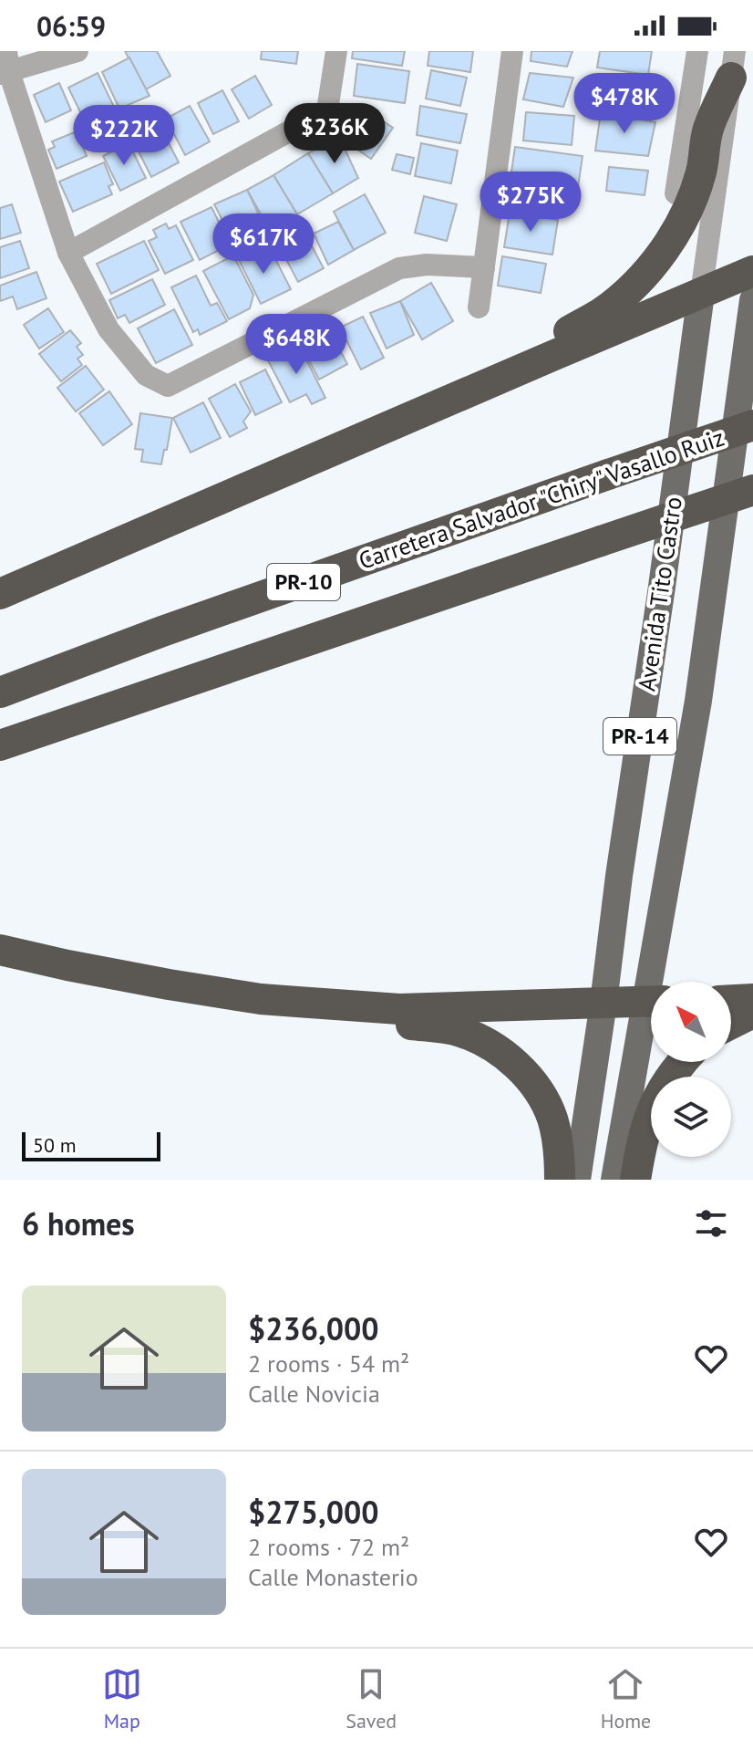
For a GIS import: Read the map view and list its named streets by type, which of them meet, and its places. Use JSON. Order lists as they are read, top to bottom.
{
  "streets": {
    "highway": ["Carretera Salvador \"Chiry\" Vasallo Ruiz", "PR-10"],
    "main road": ["Avenida Tito Castro", "PR-14"]
  },
  "scale_bar": "50 m",
  "north": "top left",
  "page": {
    "status": "06:59",
    "price": [
      "$478K",
      "$236K",
      "$222K",
      "$275K",
      "$617K",
      "$648K"
    ],
    "scale": "50 m",
    "heading": "6 homes",
    "list": [
      {
        "name": "$236,000",
        "note": "2 rooms · 54 m² · Calle Novicia"
      },
      {
        "name": "$275,000",
        "note": "2 rooms · 72 m² · Calle Monasterio"
      }
    ],
    "tabs": ["Map", "Saved", "Home"]
  }
}
